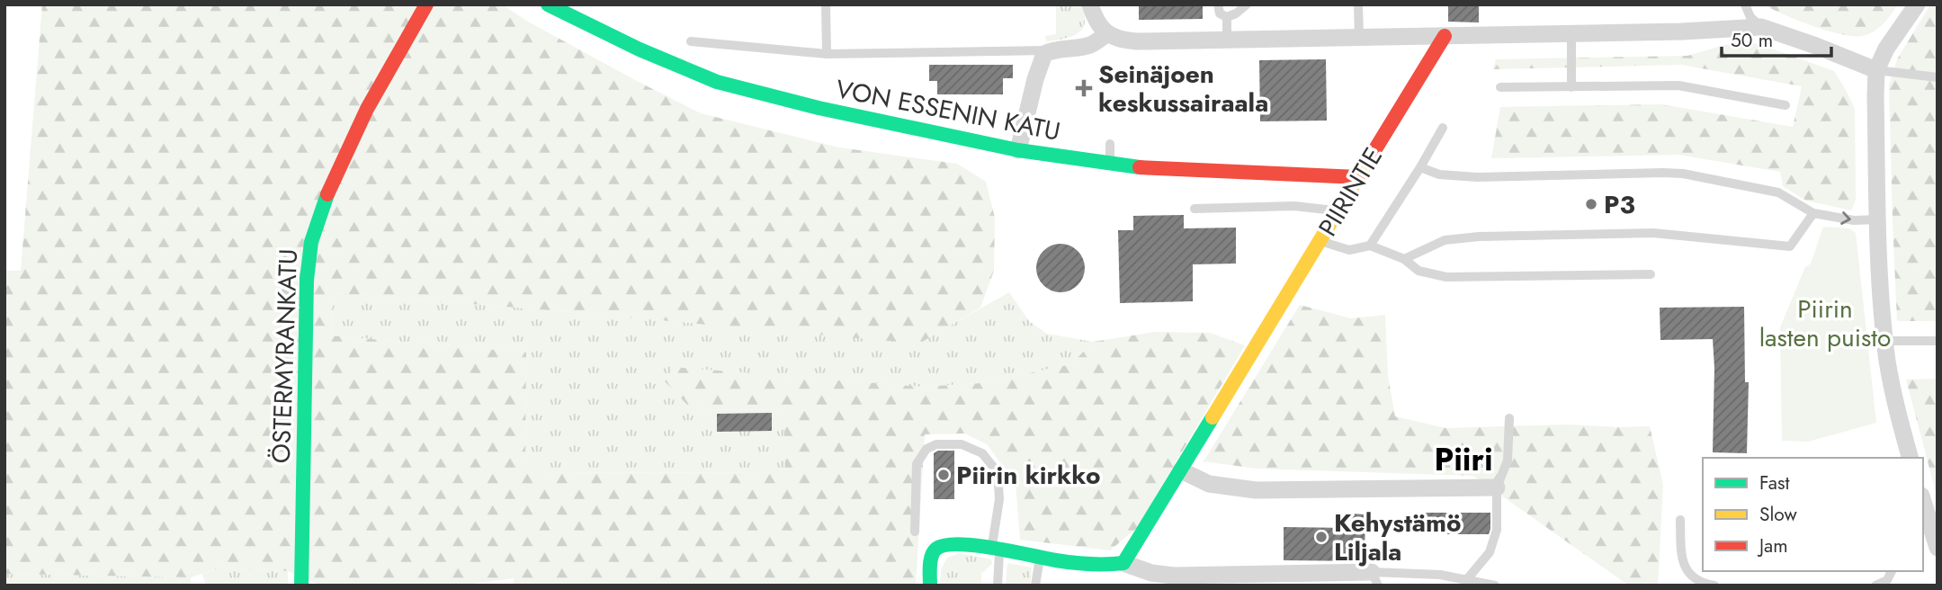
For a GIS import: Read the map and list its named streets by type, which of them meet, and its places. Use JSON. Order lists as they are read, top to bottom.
{
  "streets": {
    "street": ["VON ESSENIN KATU", "PIIRINTIE", "ÖSTERMYRANKATU"]
  },
  "crossings": [
    ["VON ESSENIN KATU", "PIIRINTIE"]
  ],
  "districts": ["Piiri"],
  "parks": ["Piirin lasten puisto"],
  "places": {
    "health": ["Seinäjoen keskussairaala"],
    "other": ["P3", "Piirin kirkko", "Kehystämö Liljala"]
  },
  "legend": ["Fast", "Slow", "Jam"],
  "scale_bar": "50 m"
}
